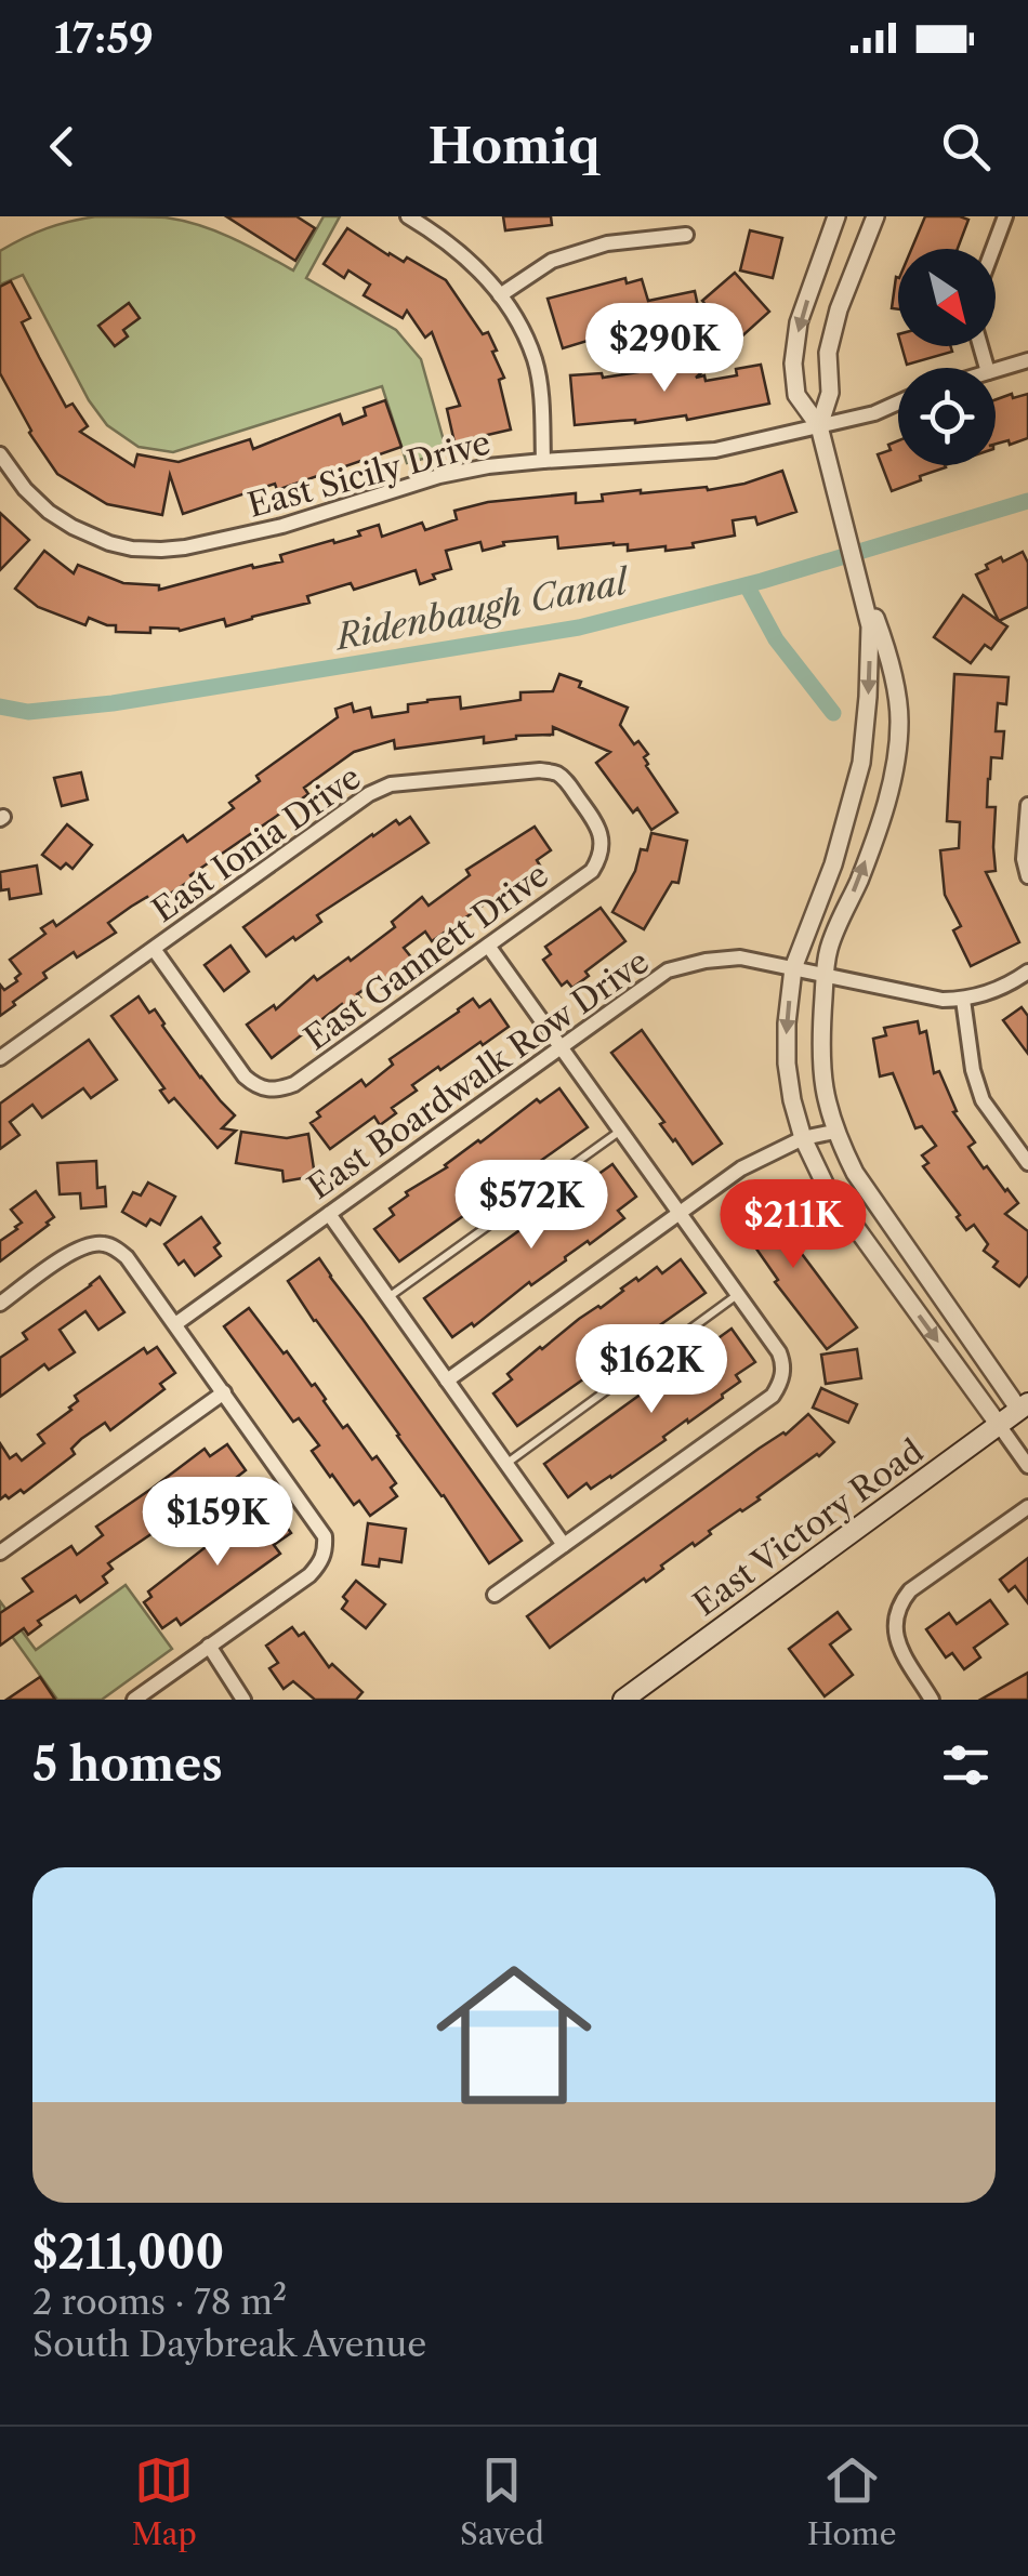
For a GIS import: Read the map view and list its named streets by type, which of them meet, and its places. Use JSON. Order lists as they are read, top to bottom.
{
  "streets": {
    "main road": ["East Victory Road"],
    "street": [
      "East Sicily Drive",
      "East Ionia Drive",
      "East Gannett Drive",
      "East Boardwalk Row Drive"
    ]
  },
  "crossings": [
    ["East Ionia Drive", "East Gannett Drive"]
  ],
  "water": ["Ridenbaugh Canal"],
  "north": "bottom right",
  "page": {
    "status": "17:59",
    "header": "Homiq",
    "price": [
      "$290K",
      "$572K",
      "$211K",
      "$162K",
      "$159K"
    ],
    "heading": "5 homes",
    "list": [
      {
        "name": "$211,000",
        "note": "2 rooms · 78 m² · South Daybreak Avenue"
      }
    ],
    "tabs": ["Map", "Saved", "Home"]
  }
}
